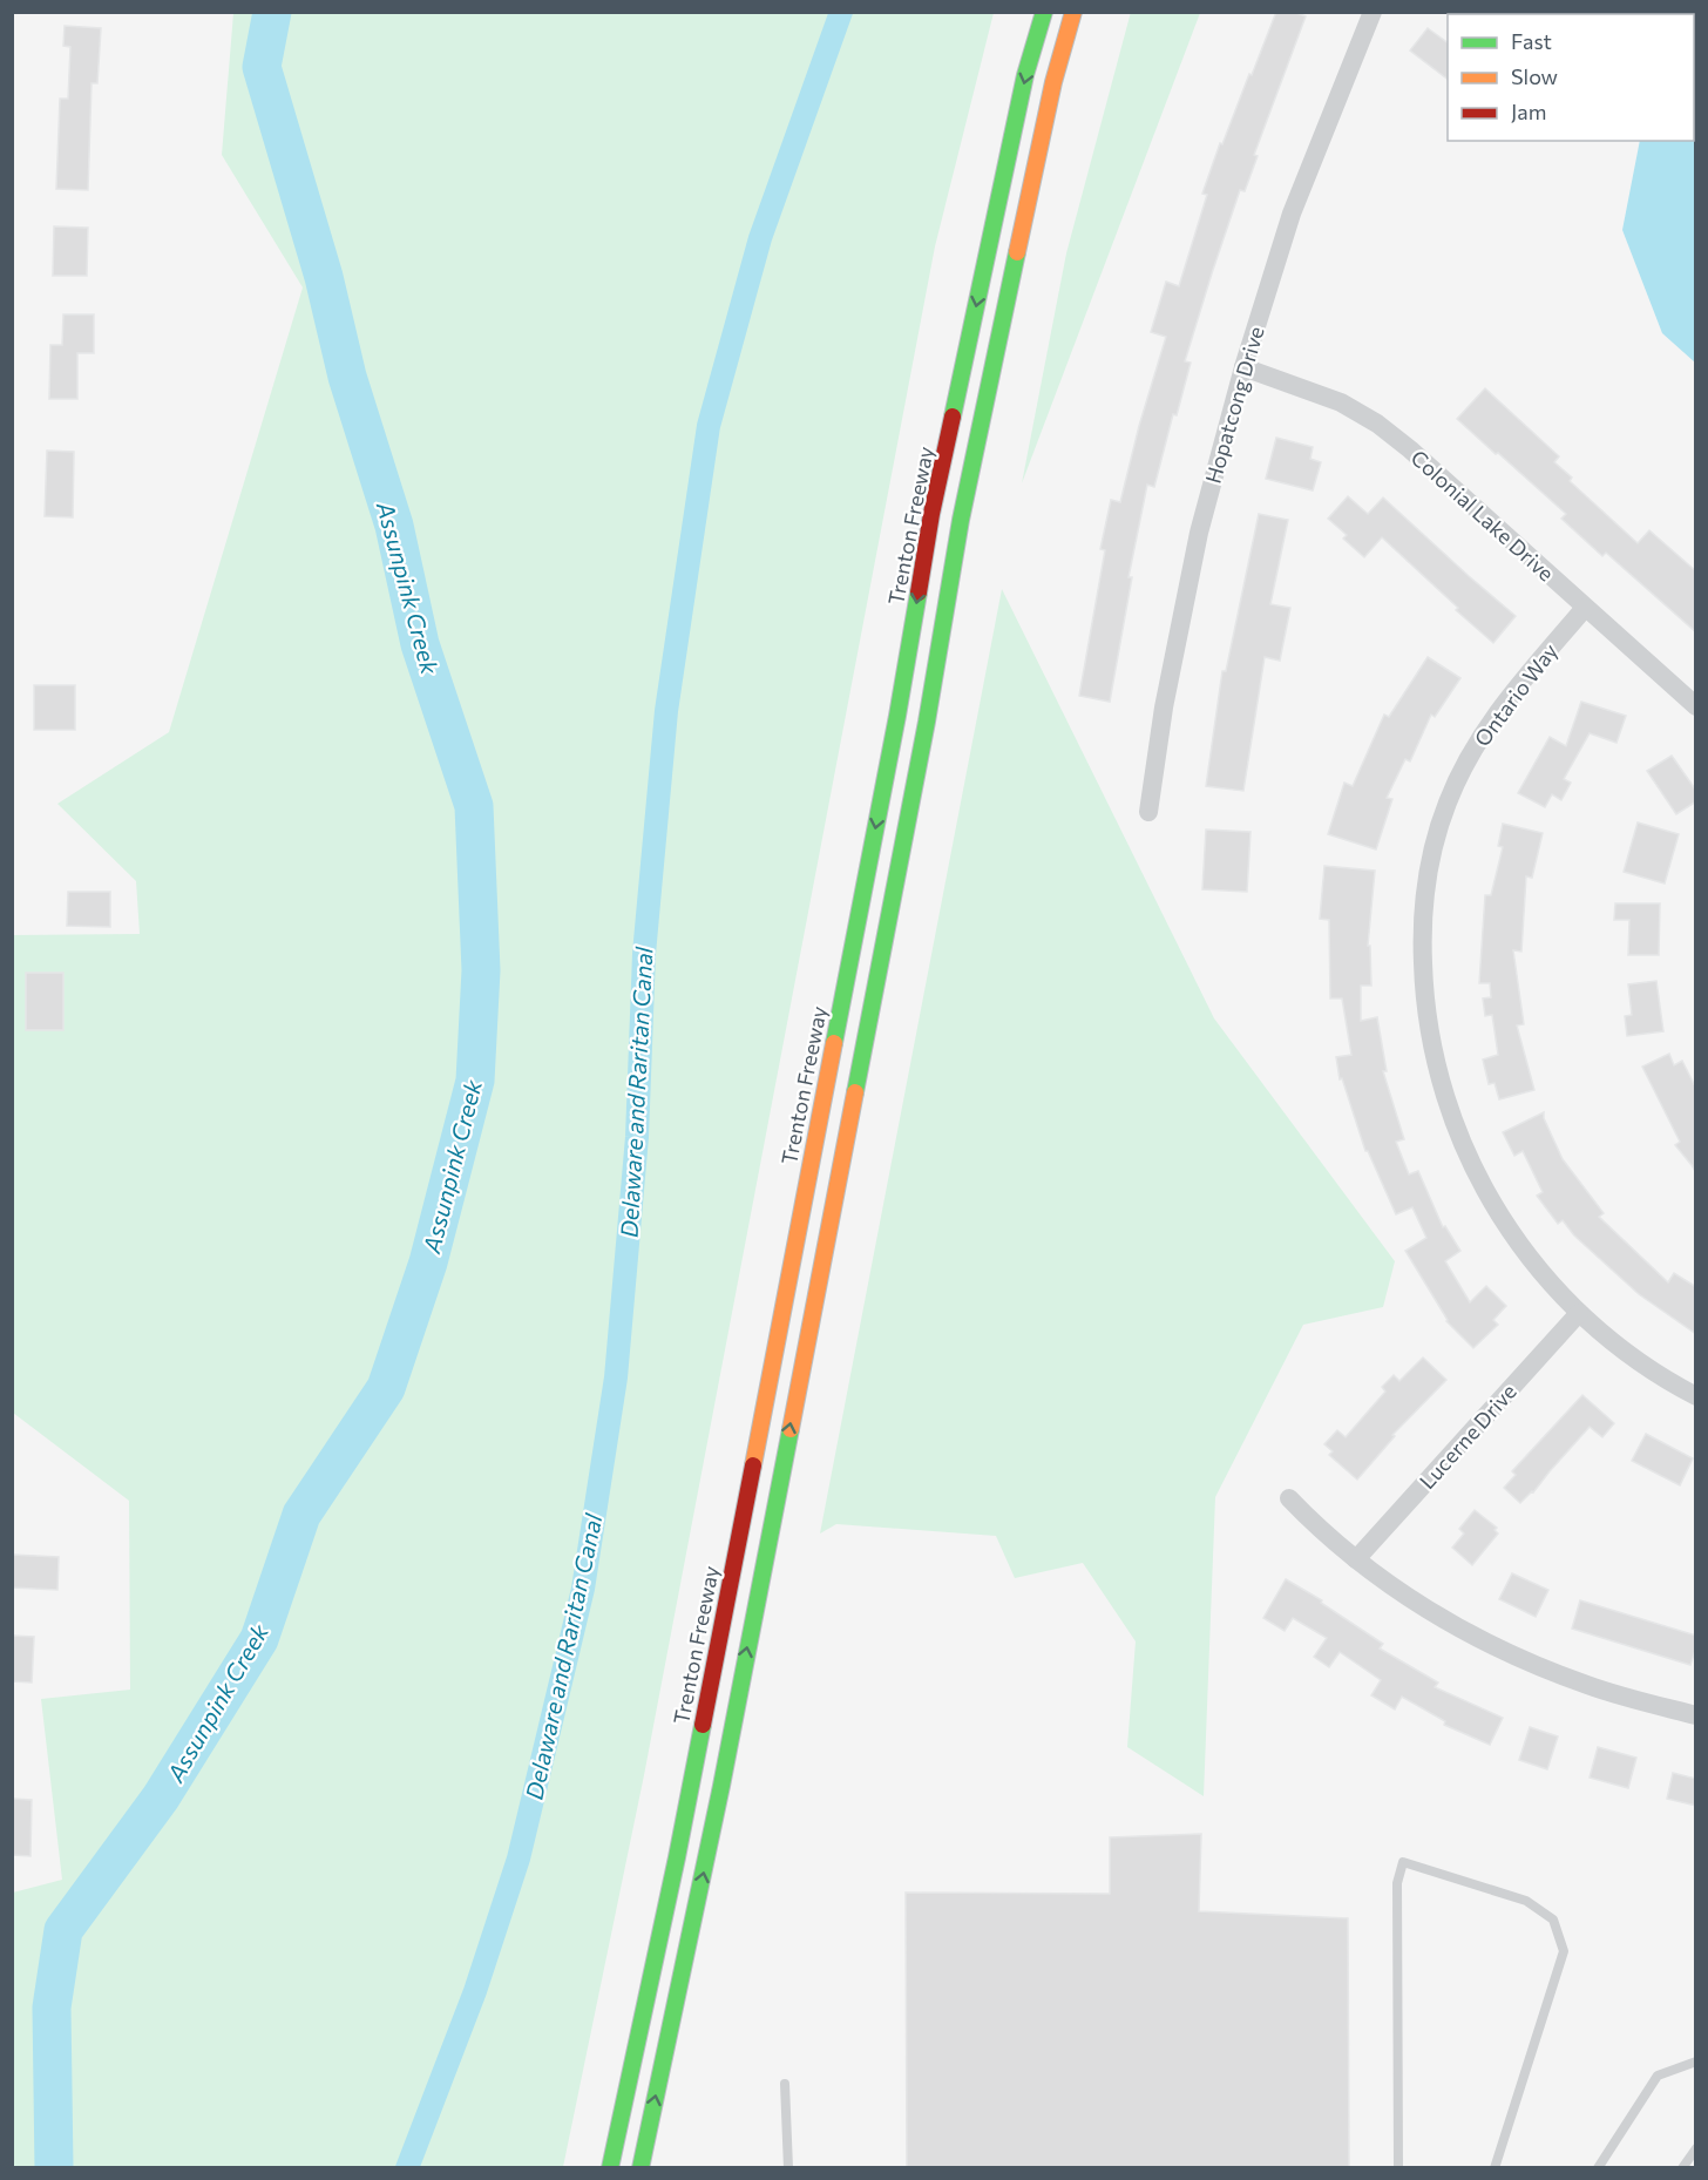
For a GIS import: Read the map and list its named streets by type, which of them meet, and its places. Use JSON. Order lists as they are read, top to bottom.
{
  "streets": {
    "highway": ["Trenton Freeway"],
    "street": [
      "Hopatcong Drive",
      "Colonial Lake Drive",
      "Ontario Way",
      "Lucerne Drive"
    ]
  },
  "crossings": [
    ["Hopatcong Drive", "Colonial Lake Drive"],
    ["Colonial Lake Drive", "Ontario Way"],
    ["Ontario Way", "Lucerne Drive"]
  ],
  "water": ["Assunpink Creek", "Delaware and Raritan Canal"],
  "legend": ["Fast", "Slow", "Jam"]
}
